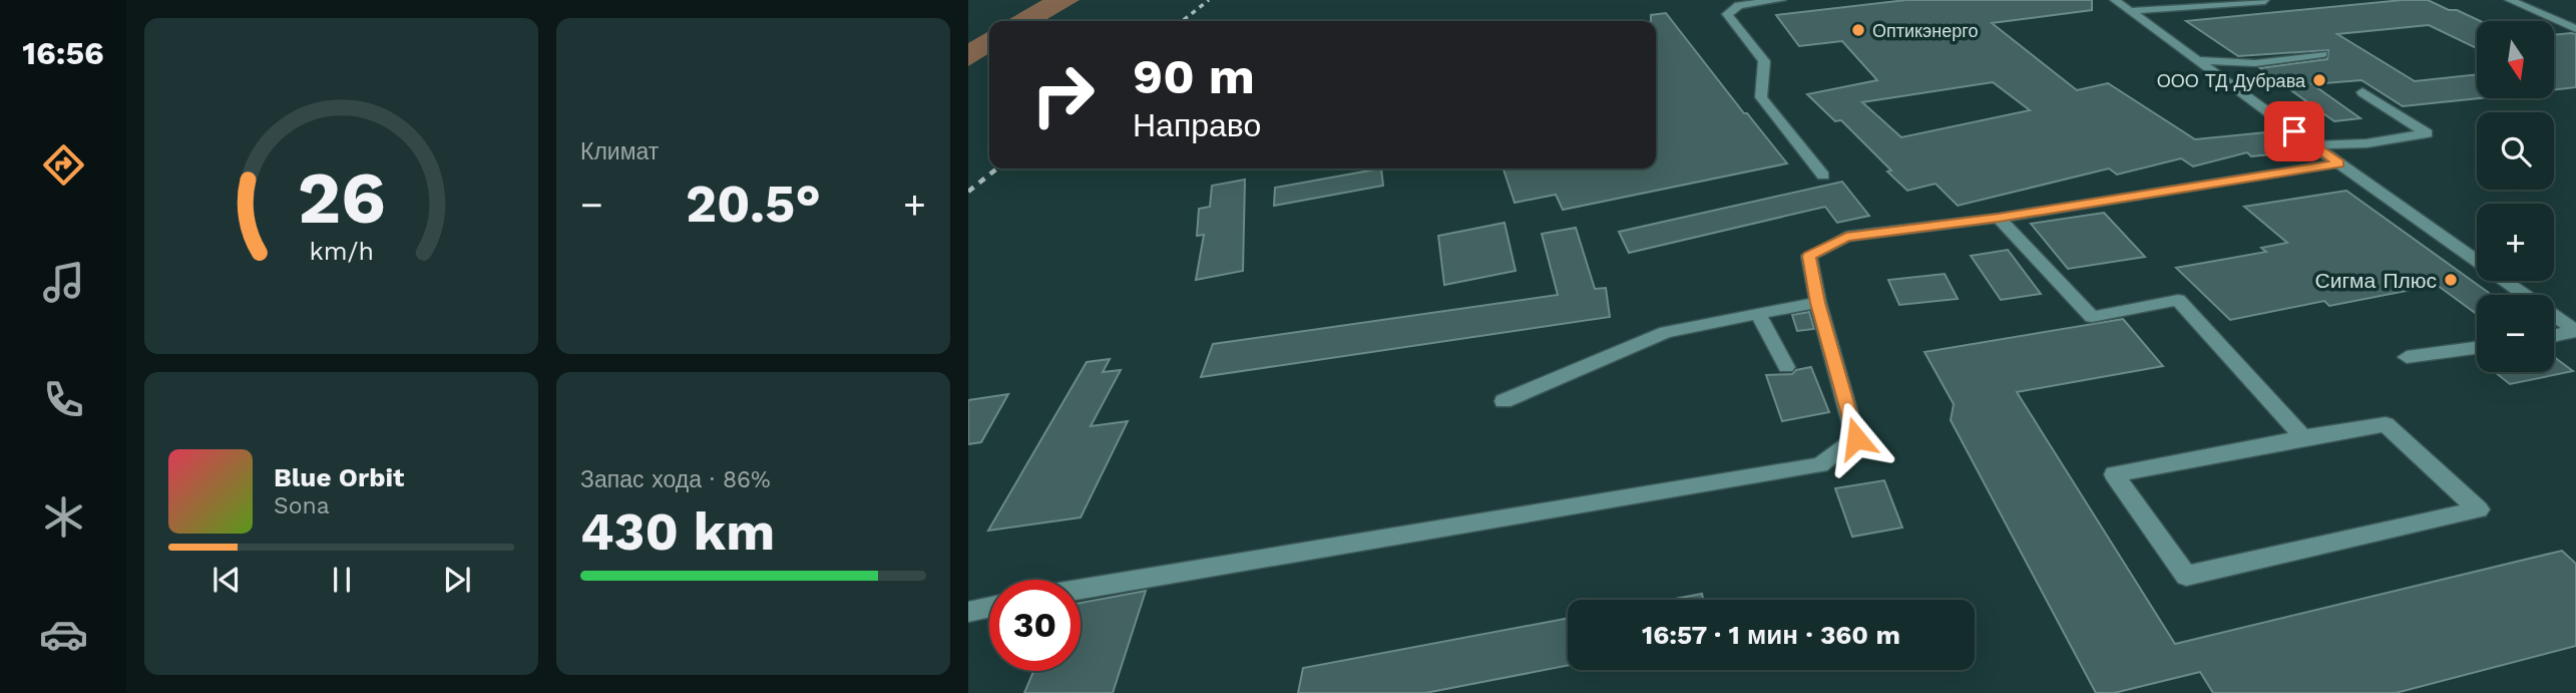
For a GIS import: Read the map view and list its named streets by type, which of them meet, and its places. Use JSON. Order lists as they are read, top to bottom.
{
  "places": ["Оптикэнерго", "ООО ТД Дубрава", "Сигма Плюс"],
  "north": "bottom",
  "page": {
    "tabs": "16:56",
    "tile": [
      "Климат",
      ["Запас хода · 86%", "430 km"]
    ],
    "map_buttons": ["+", "−"],
    "turn": ["90 m", "Направо"],
    "heat": ["−", "20.5°", "+"],
    "song": ["Blue Orbit", "Sona"],
    "limit": "30",
    "trip": "16:57 · 1 мин · 360 m",
    "gauge": ["26", "km/h"]
  }
}
